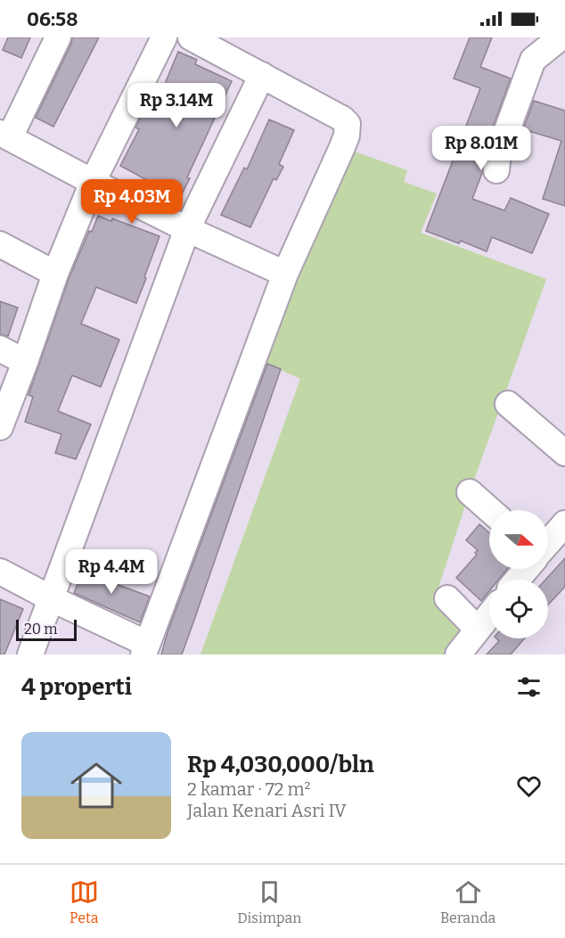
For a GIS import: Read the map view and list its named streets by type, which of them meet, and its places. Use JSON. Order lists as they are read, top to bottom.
{
  "scale_bar": "20 m",
  "north": "right",
  "page": {
    "status": "06:58",
    "price": [
      "Rp 3.14M",
      "Rp 8.01M",
      "Rp 4.03M",
      "Rp 4.4M"
    ],
    "scale": "20 m",
    "heading": "4 properti",
    "list": [
      {
        "name": "Rp 4,030,000/bln",
        "note": "2 kamar · 72 m² · Jalan Kenari Asri IV"
      }
    ],
    "tabs": ["Peta", "Disimpan", "Beranda"]
  }
}
